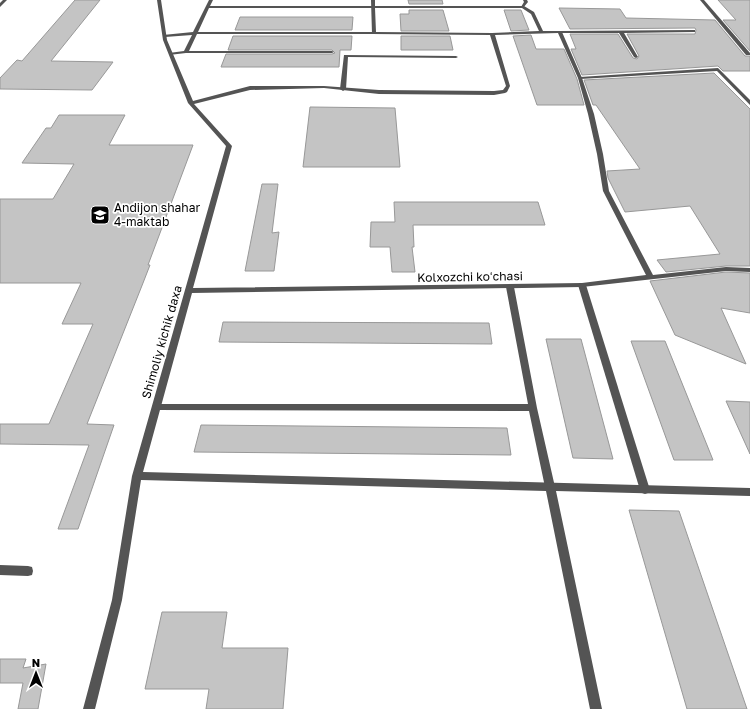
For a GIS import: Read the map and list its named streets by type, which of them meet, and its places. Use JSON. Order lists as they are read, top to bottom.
{
  "streets": {
    "street": ["Kolxozchi koʻchasi", "Shimoliy kichik daxa"]
  },
  "crossings": [
    ["Kolxozchi koʻchasi", "Shimoliy kichik daxa"]
  ],
  "places": {
    "school or university": ["Andijon shahar 4-maktab"]
  },
  "north": "top"
}
